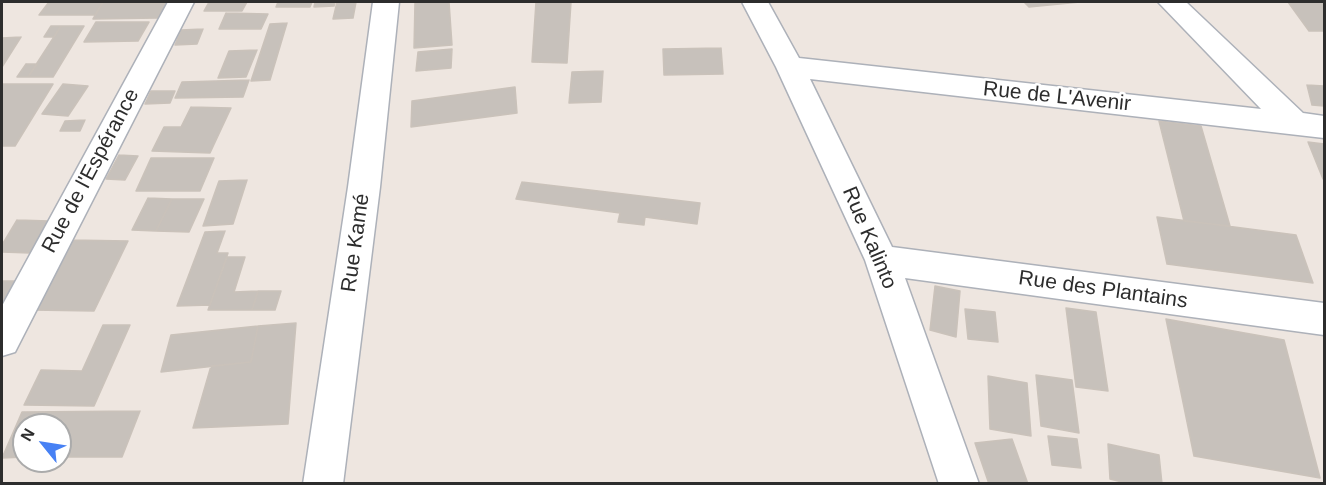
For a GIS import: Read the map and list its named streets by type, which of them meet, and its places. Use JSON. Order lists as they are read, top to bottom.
{
  "streets": {
    "street": [
      "Rue de L'Avenir",
      "Rue de l'Espérance",
      "Rue Kalinto",
      "Rue Kamé",
      "Rue des Plantains"
    ]
  },
  "crossings": [
    ["Rue de L'Avenir", "Rue Kalinto"],
    ["Rue Kalinto", "Rue des Plantains"]
  ],
  "north": "top left"
}
